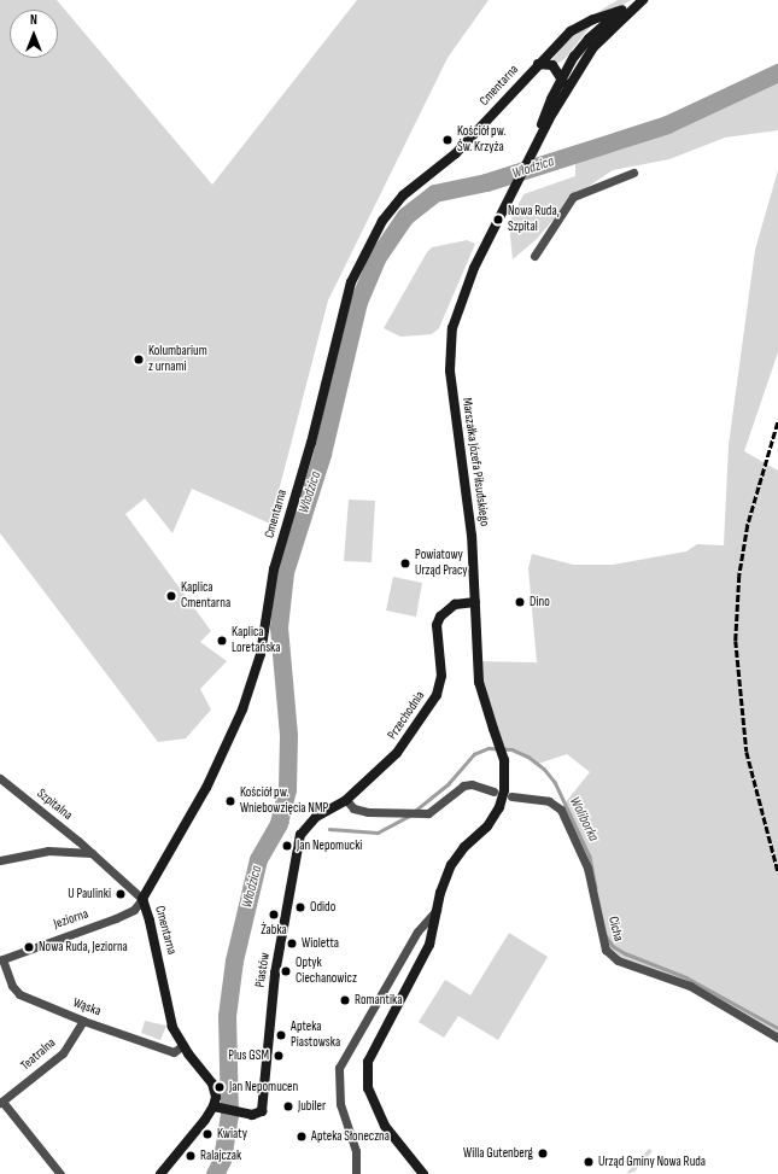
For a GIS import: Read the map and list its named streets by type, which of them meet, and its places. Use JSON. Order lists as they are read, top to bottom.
{
  "streets": {
    "street": [
      "Cmentarna",
      "Marszałka Józefa Piłsudskiego",
      "Przechodnia",
      "Szpitalna",
      "Jeziorna",
      "Cicha",
      "Piastów",
      "Wąska",
      "Teatralna"
    ]
  },
  "crossings": [
    ["Cmentarna", "Szpitalna"],
    ["Cmentarna", "Jeziorna"],
    ["Cmentarna", "Piastów"],
    ["Cmentarna", "Wąska"],
    ["Marszałka Józefa Piłsudskiego", "Przechodnia"],
    ["Przechodnia", "Cicha"],
    ["Przechodnia", "Piastów"],
    ["Szpitalna", "Jeziorna"],
    ["Jeziorna", "Wąska"],
    ["Wąska", "Teatralna"]
  ],
  "water": ["Włodzica", "Woliborka"],
  "places": [
    "Kościół pw. Św. Krzyża",
    "Nowa Ruda, Szpital",
    "Kolumbarium z urnami",
    "Powiatowy Urząd Pracy",
    "Kaplica Cmentarna",
    "Dino",
    "Kaplica Loretańska",
    "Kościół pw. Wniebowzięcia NMP",
    "Jan Nepomucki",
    "U Paulinki",
    "Odido",
    "Żabka",
    "Wioletta",
    "Nowa Ruda, Jeziorna",
    "Optyk Ciechanowicz",
    "Romantika",
    "Apteka Piastowska",
    "Plus GSM",
    "Jan Nepomucen",
    "Jubiler",
    "Kwiaty",
    "Apteka Słoneczna",
    "Willa Gutenberg",
    "Ralajczak",
    "Urząd Gminy Nowa Ruda"
  ],
  "north": "top"
}
